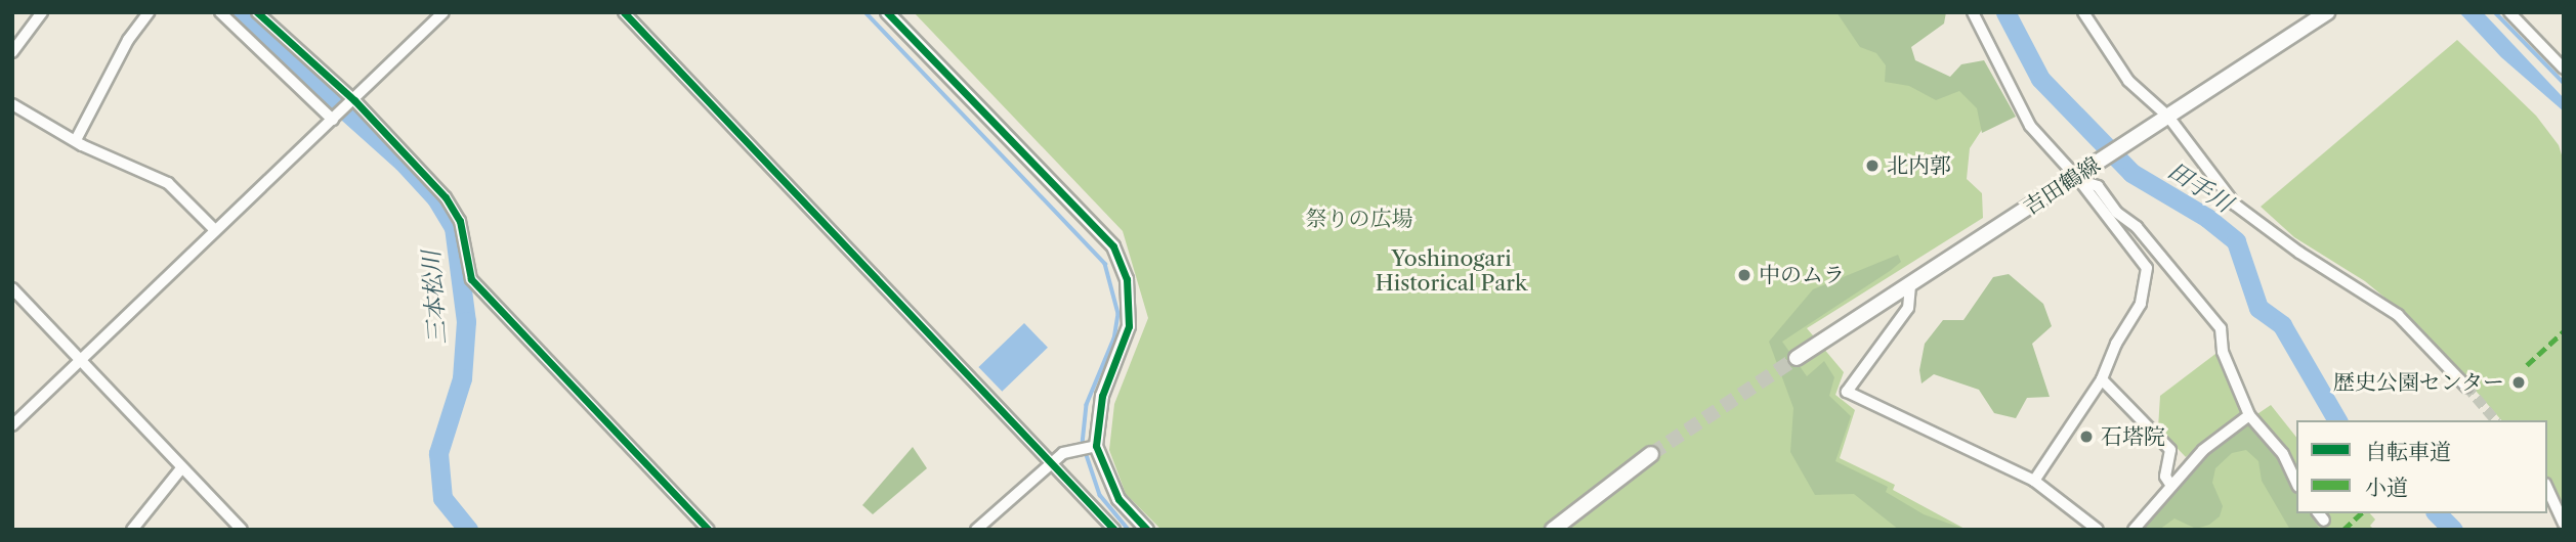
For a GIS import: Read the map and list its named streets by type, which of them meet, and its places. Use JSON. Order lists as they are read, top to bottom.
{
  "streets": {
    "main road": ["吉田鶴線"]
  },
  "water": ["田手川", "三本松川"],
  "parks": ["祭りの広場", "Yoshinogari Historical Park"],
  "places": [
    "北内郭",
    "中のムラ",
    "歴史公園センター",
    "石塔院"
  ],
  "legend": ["自転車道", "小道"]
}
